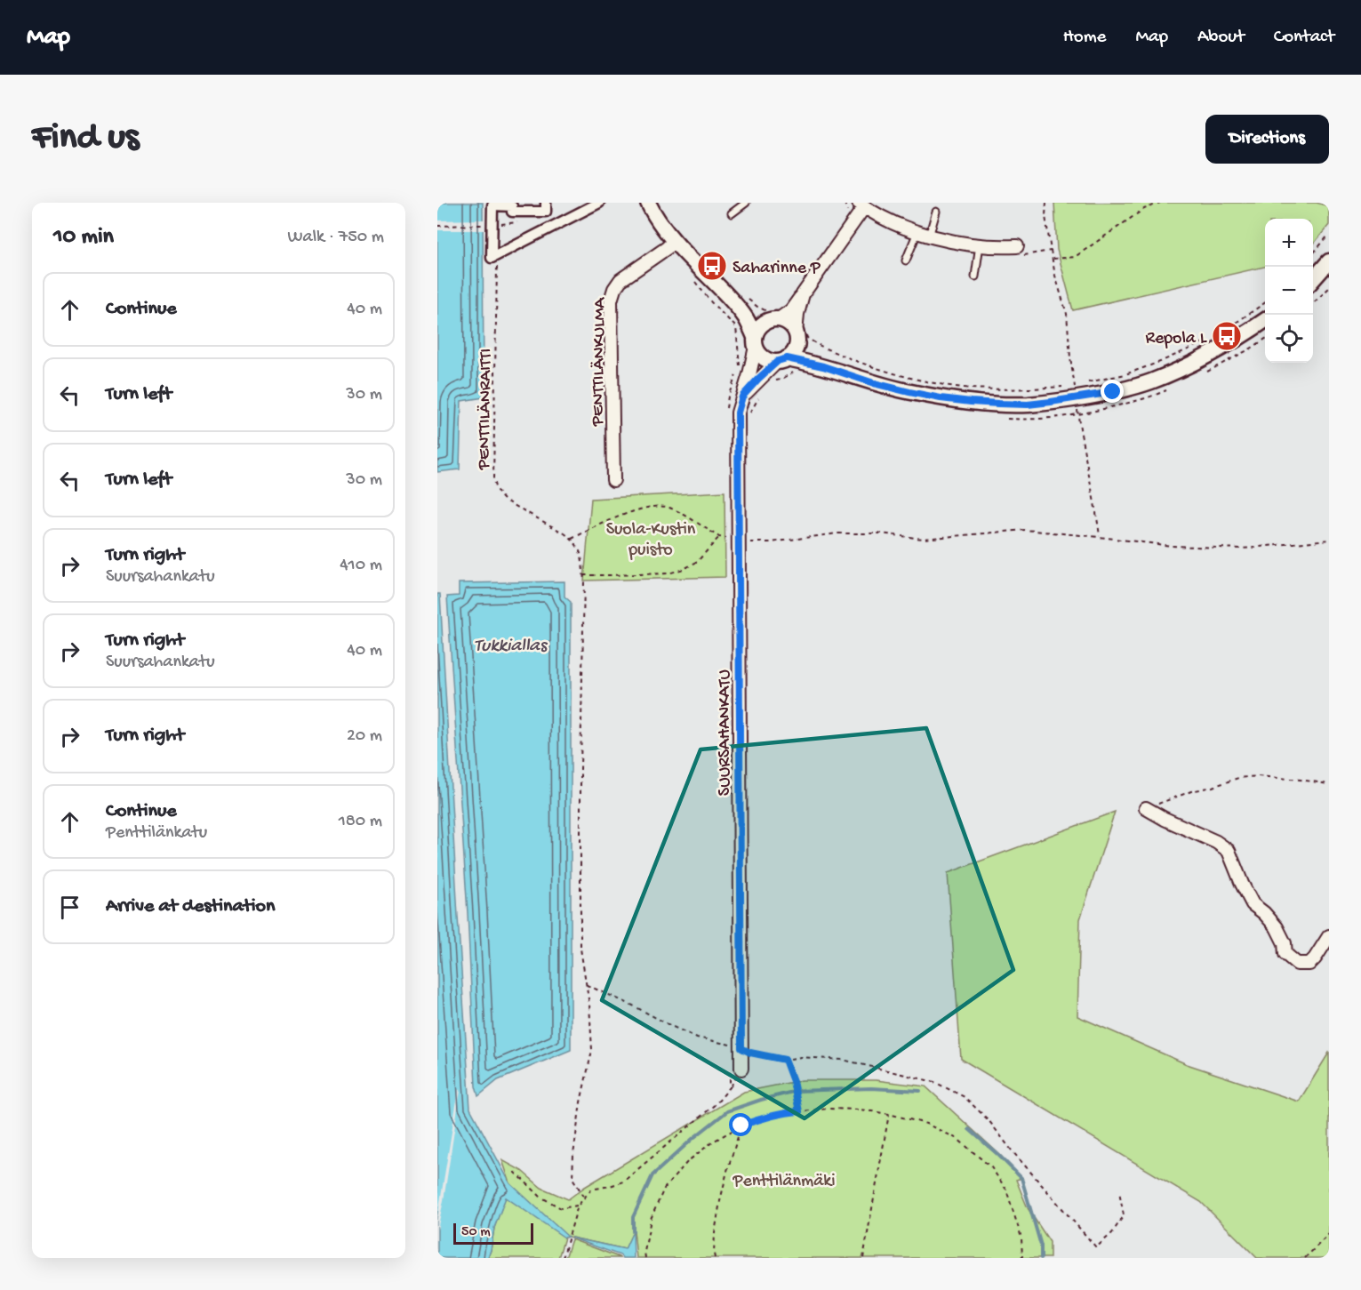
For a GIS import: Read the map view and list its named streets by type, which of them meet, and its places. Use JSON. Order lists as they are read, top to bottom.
{
  "streets": {
    "street": ["PENTTILÄNKULMA", "SUURSAHANKATU"],
    "path": ["PENTTILÄNRAITTI"]
  },
  "water": ["Tukkiallas"],
  "parks": ["Suola-Kustin puisto", "Penttilänmäki"],
  "places": {
    "bus stop": ["Saharinne P", "Repola L"]
  },
  "scale_bar": "50 m",
  "page": {
    "header": "Map",
    "nav": [
      "Home",
      "Map",
      "About",
      "Contact"
    ],
    "buttons": "Directions",
    "title": "Find us",
    "heading": ["10 min", "Walk · 750 m"],
    "map_buttons": ["+", "−"],
    "list": [
      ["Continue", "40 m"],
      ["Turn left", "30 m"],
      ["Turn left", "30 m"],
      ["Turn right", "Suursahankatu", "410 m"],
      ["Turn right", "Suursahankatu", "40 m"],
      ["Turn right", "20 m"],
      ["Continue", "Penttilänkatu", "180 m"],
      "Arrive at destination"
    ],
    "scale": "50 m"
  }
}
